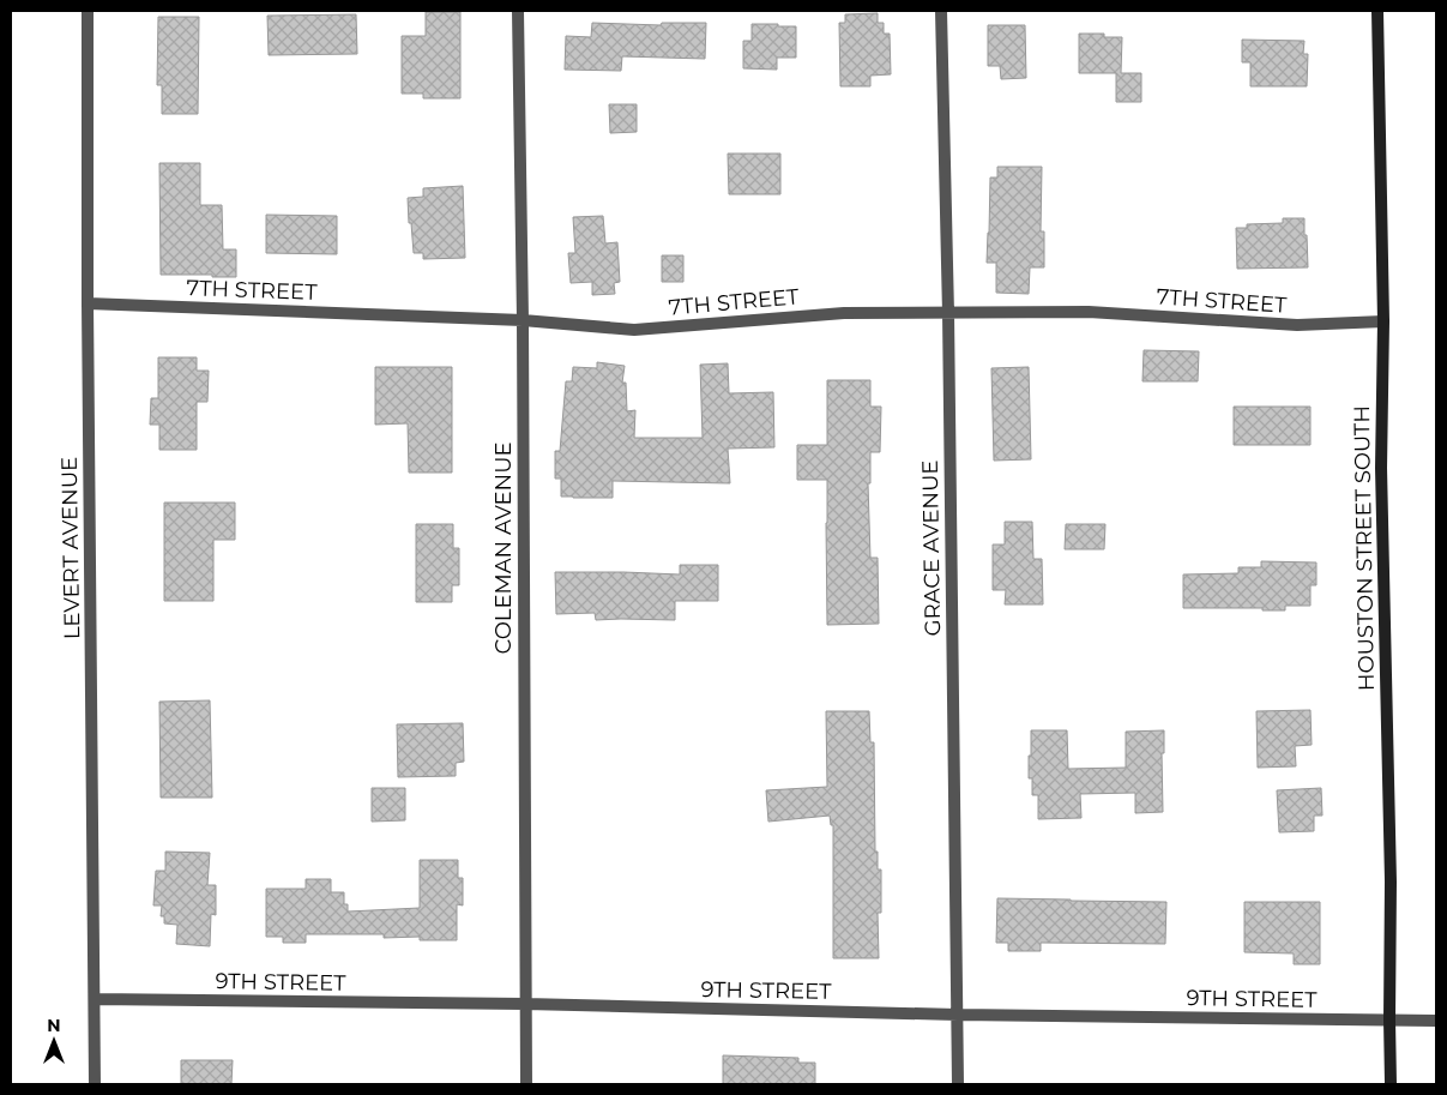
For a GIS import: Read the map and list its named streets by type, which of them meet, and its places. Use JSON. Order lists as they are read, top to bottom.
{
  "streets": {
    "street": [
      "7TH STREET",
      "LEVERT AVENUE",
      "COLEMAN AVENUE",
      "GRACE AVENUE",
      "HOUSTON STREET SOUTH",
      "9TH STREET"
    ]
  },
  "crossings": [
    ["7TH STREET", "LEVERT AVENUE"],
    ["7TH STREET", "COLEMAN AVENUE"],
    ["7TH STREET", "GRACE AVENUE"],
    ["7TH STREET", "HOUSTON STREET SOUTH"],
    ["LEVERT AVENUE", "9TH STREET"],
    ["COLEMAN AVENUE", "9TH STREET"],
    ["GRACE AVENUE", "9TH STREET"],
    ["HOUSTON STREET SOUTH", "9TH STREET"]
  ],
  "north": "top"
}
